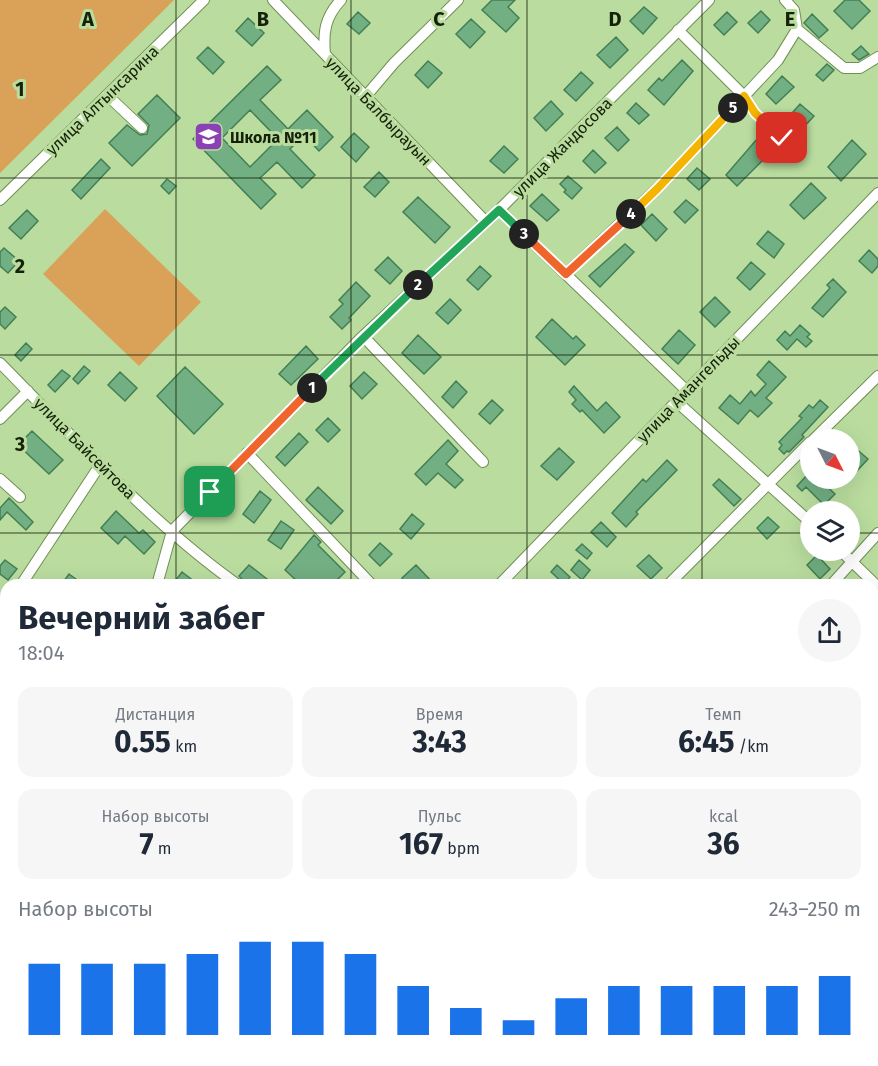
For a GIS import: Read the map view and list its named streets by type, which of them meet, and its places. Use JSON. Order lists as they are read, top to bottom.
{
  "streets": {
    "street": [
      "улица Алтынсарина",
      "улица Балбырауын",
      "улица Жандосова",
      "улица Амангельды",
      "улица Байсейтова"
    ]
  },
  "crossings": [
    ["улица Балбырауын", "улица Жандосова"],
    ["улица Жандосова", "улица Байсейтова"]
  ],
  "places": {
    "school or university": ["Школа №11"]
  },
  "north": "bottom right",
  "page": {
    "pins": [
      "5",
      "4",
      "3",
      "2",
      "1"
    ],
    "heading": ["Вечерний забег", "18:04"],
    "stats": [
      ["Дистанция", "0.55 km"],
      ["Время", "3:43"],
      ["Темп", "6:45 /km"],
      ["Набор высоты", "7 m"],
      ["Пульс", "167 bpm"],
      ["kcal", "36"]
    ],
    "chart": ["Набор высоты", "243–250 m"]
  },
  "grid": {
    "columns": [
      "A",
      "B",
      "C",
      "D",
      "E"
    ],
    "rows": ["1", "2", "3"]
  }
}
